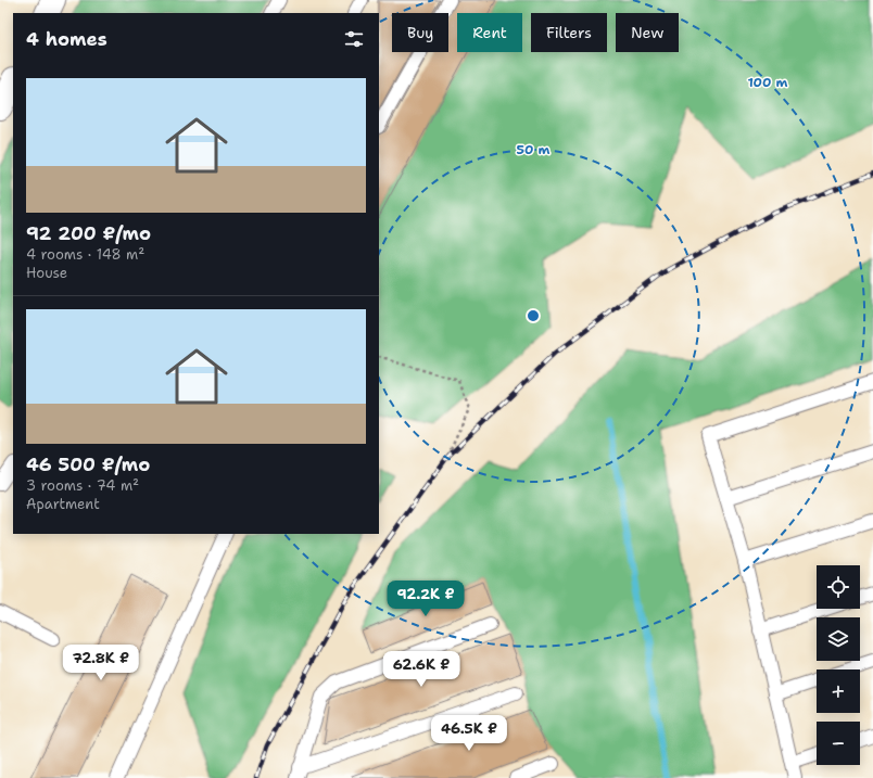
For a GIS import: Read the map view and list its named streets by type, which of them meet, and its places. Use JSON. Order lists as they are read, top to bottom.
{
  "page": {
    "chip": [
      "Buy",
      "Rent",
      "Filters",
      "New"
    ],
    "heading": "4 homes",
    "list": [
      {
        "name": "92 200 ₽/mo",
        "note": "4 rooms · 148 m² · House"
      },
      {
        "name": "46 500 ₽/mo",
        "note": "3 rooms · 74 m² · Apartment"
      }
    ],
    "map_buttons": ["+", "−"],
    "price": [
      "92.2K ₽",
      "72.8K ₽",
      "62.6K ₽",
      "46.5K ₽"
    ]
  },
  "rings": ["100 m", "50 m"]
}
